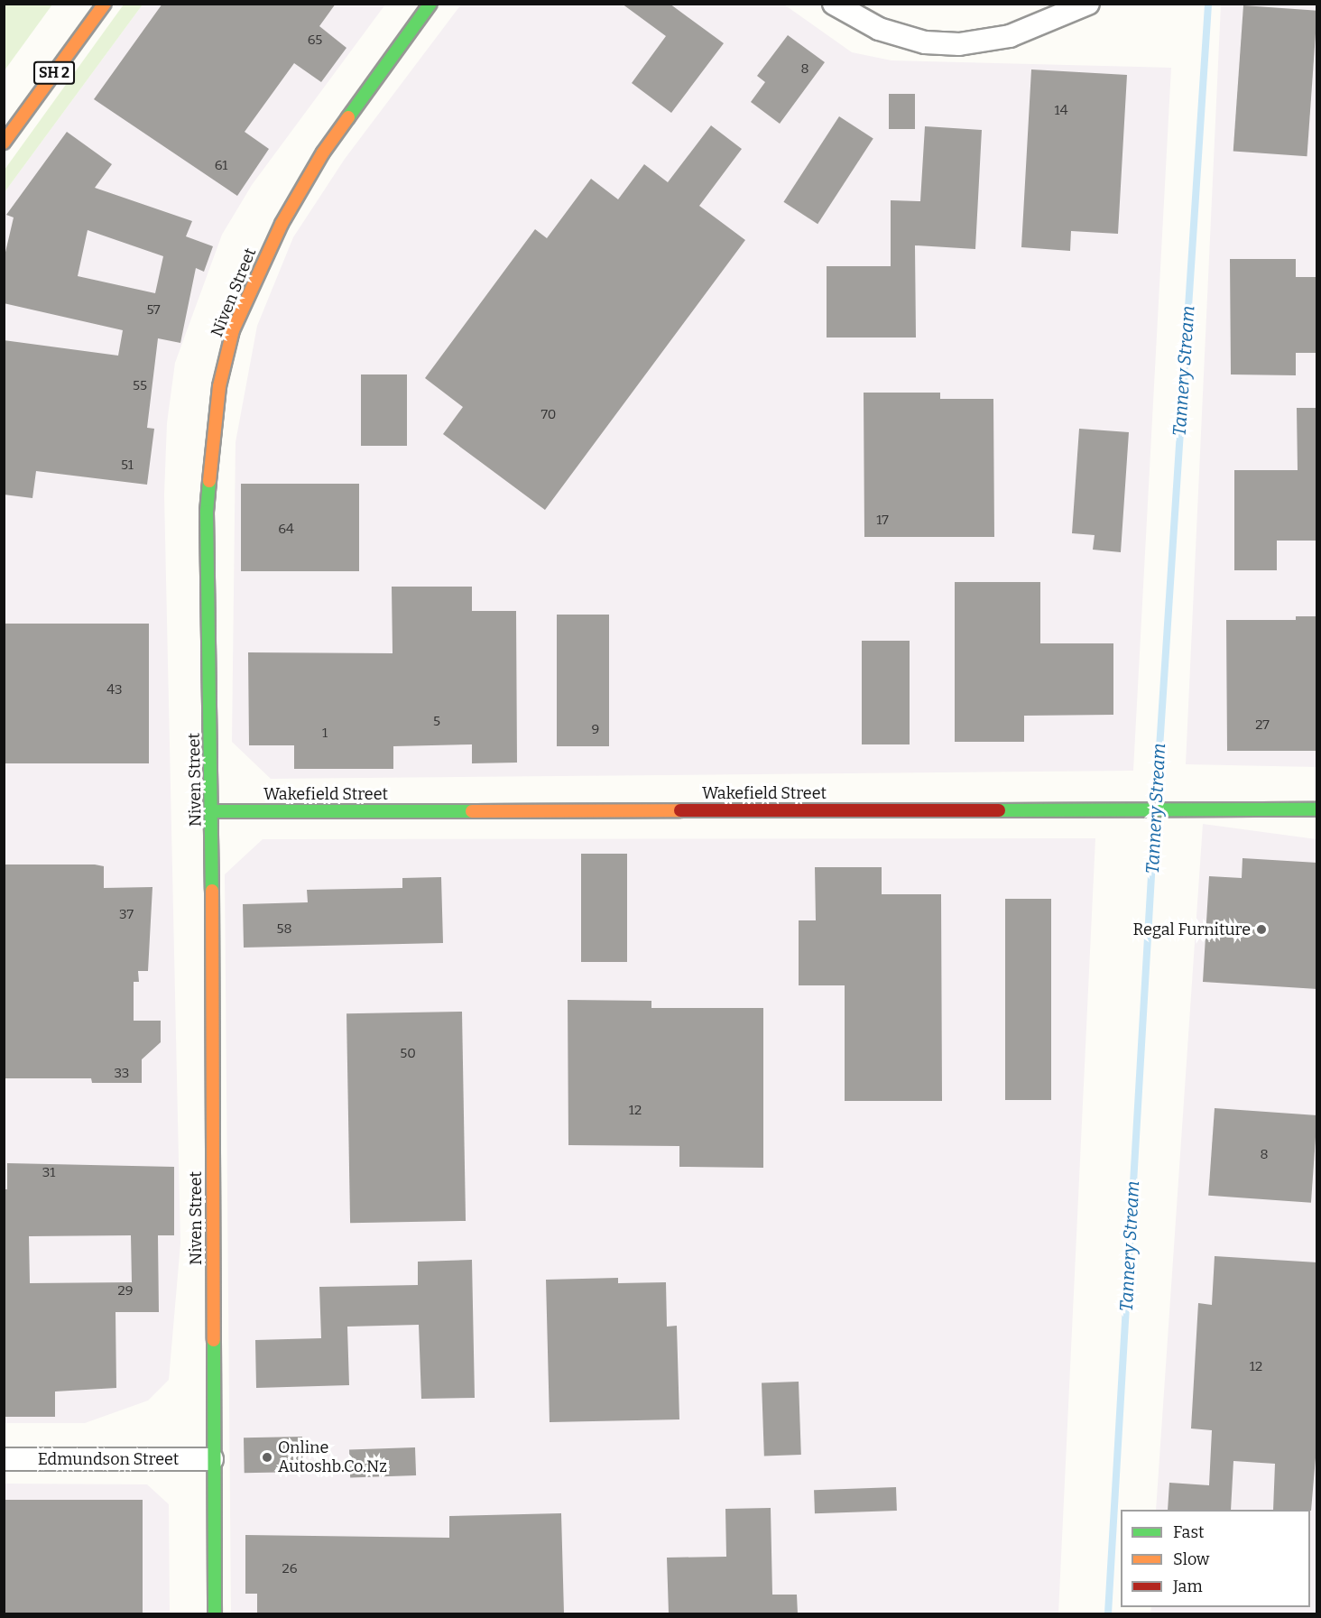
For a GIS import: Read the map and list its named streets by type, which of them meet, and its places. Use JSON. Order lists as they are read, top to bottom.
{
  "streets": {
    "main road": ["SH 2", "Niven Street", "Wakefield Street"],
    "street": ["Edmundson Street"]
  },
  "crossings": [
    ["Niven Street", "Wakefield Street"],
    ["Niven Street", "Edmundson Street"]
  ],
  "water": ["Tannery Stream"],
  "places": ["Regal Furniture", "Online Autoshb.Co.Nz"],
  "house_numbers": [
    "65",
    "8",
    "14",
    "61",
    "57",
    "55",
    "70",
    "51",
    "17",
    "64",
    "43",
    "5",
    "27",
    "9",
    "1",
    "37",
    "58",
    "50",
    "33",
    "12",
    "8",
    "31",
    "29",
    "12",
    "26"
  ],
  "legend": ["Fast", "Slow", "Jam"]
}
